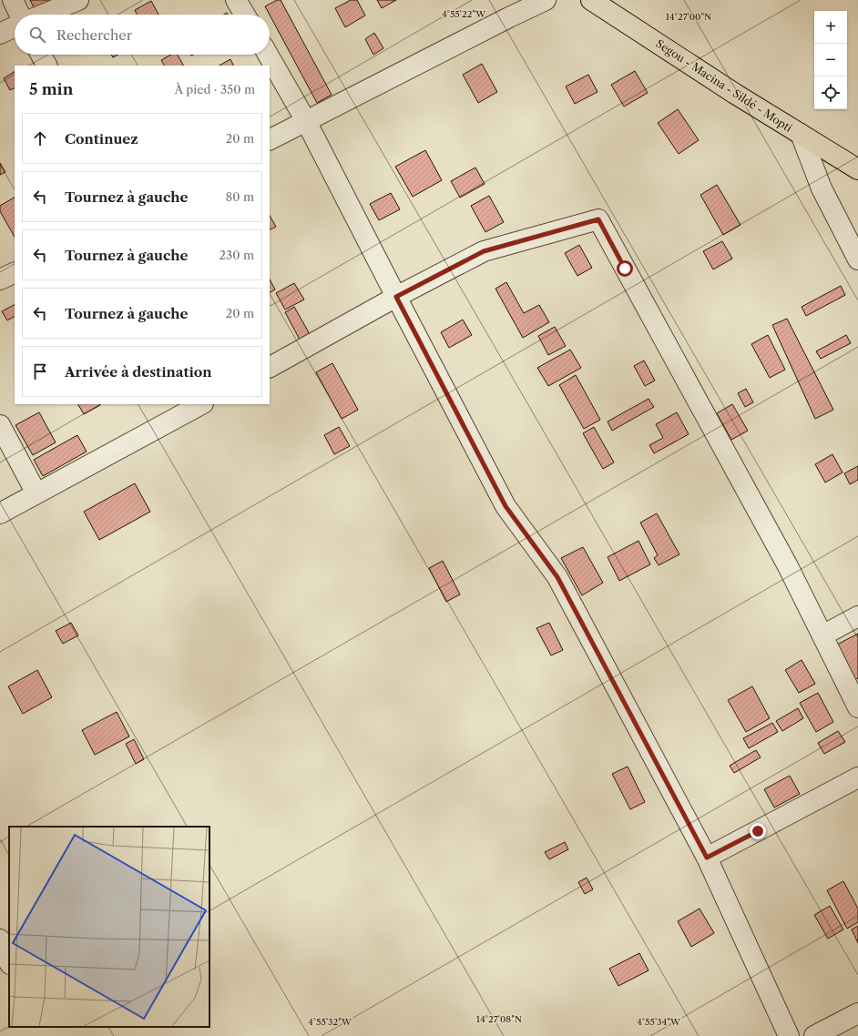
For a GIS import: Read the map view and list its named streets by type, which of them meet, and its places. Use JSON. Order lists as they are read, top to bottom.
{
  "streets": {
    "main road": ["Segou - Macina - Sildé - Mopti"]
  },
  "page": {
    "map_buttons": ["+", "−"],
    "search": "Rechercher",
    "heading": ["5 min", "À pied · 350 m"],
    "list": [
      ["Continuez", "20 m"],
      ["Tournez à gauche", "80 m"],
      ["Tournez à gauche", "230 m"],
      ["Tournez à gauche", "20 m"],
      "Arrivée à destination"
    ]
  },
  "coordinates": [
    "4°55'22\"W",
    "14°27'00\"N",
    "14°27'08\"N",
    "4°55'32\"W",
    "4°55'34\"W"
  ]
}
